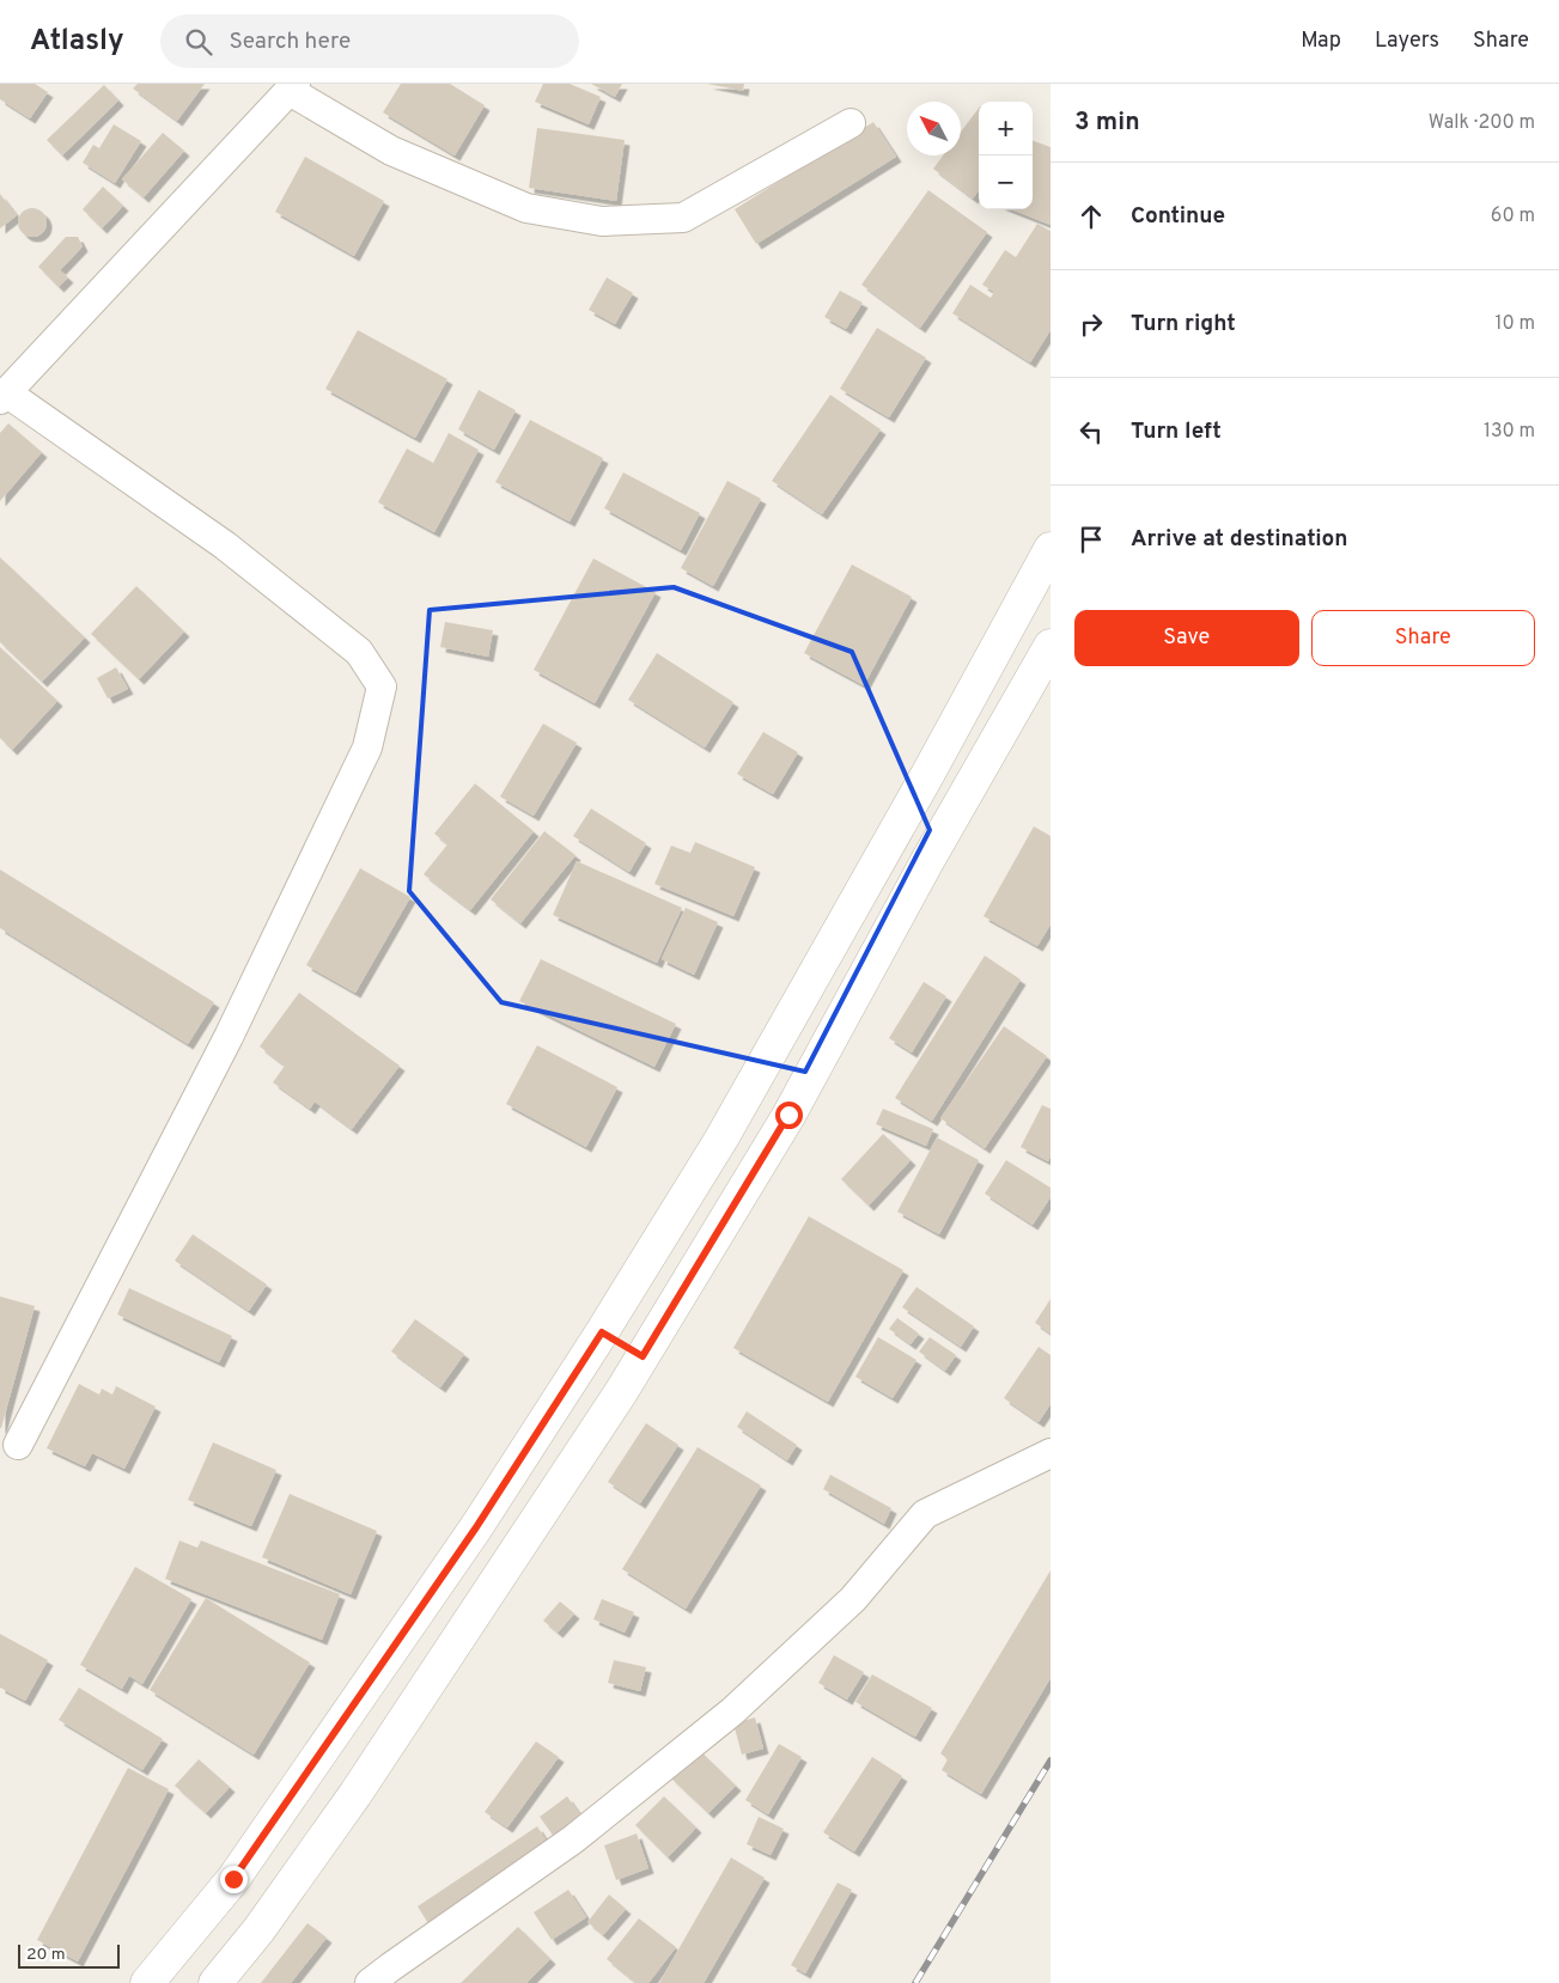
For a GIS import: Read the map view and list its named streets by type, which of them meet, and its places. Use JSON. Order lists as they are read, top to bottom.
{
  "scale_bar": "20 m",
  "north": "top left",
  "page": {
    "header": "Atlasly",
    "search": "Search here",
    "nav": ["Map", "Layers", "Share"],
    "heading": ["3 min", "Walk · 200 m"],
    "map_buttons": ["+", "−"],
    "list": [
      ["Continue", "60 m"],
      ["Turn right", "10 m"],
      ["Turn left", "130 m"],
      "Arrive at destination"
    ],
    "buttons": ["Save", "Share"],
    "scale": "20 m"
  }
}
